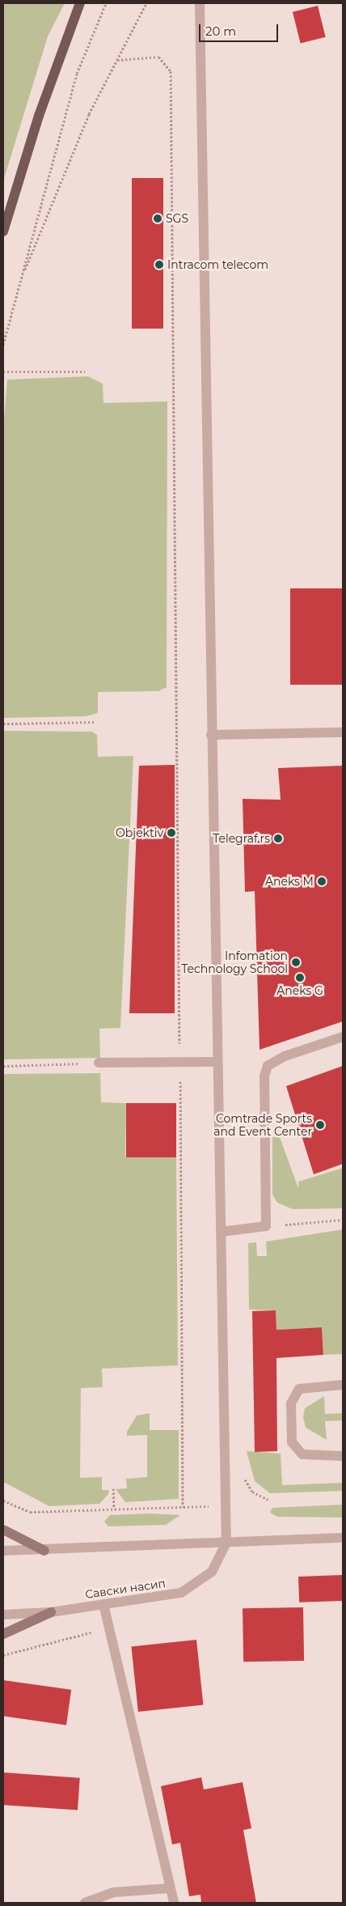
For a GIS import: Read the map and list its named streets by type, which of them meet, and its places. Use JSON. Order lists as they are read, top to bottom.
{
  "streets": {
    "street": ["Савски насип"]
  },
  "places": [
    "SGS",
    "Intracom telecom",
    "Objektiv",
    "Telegraf.rs",
    "Aneks M",
    "Infomation Technology School",
    "Aneks G",
    "Comtrade Sports and Event Center"
  ],
  "scale_bar": "20 m"
}
